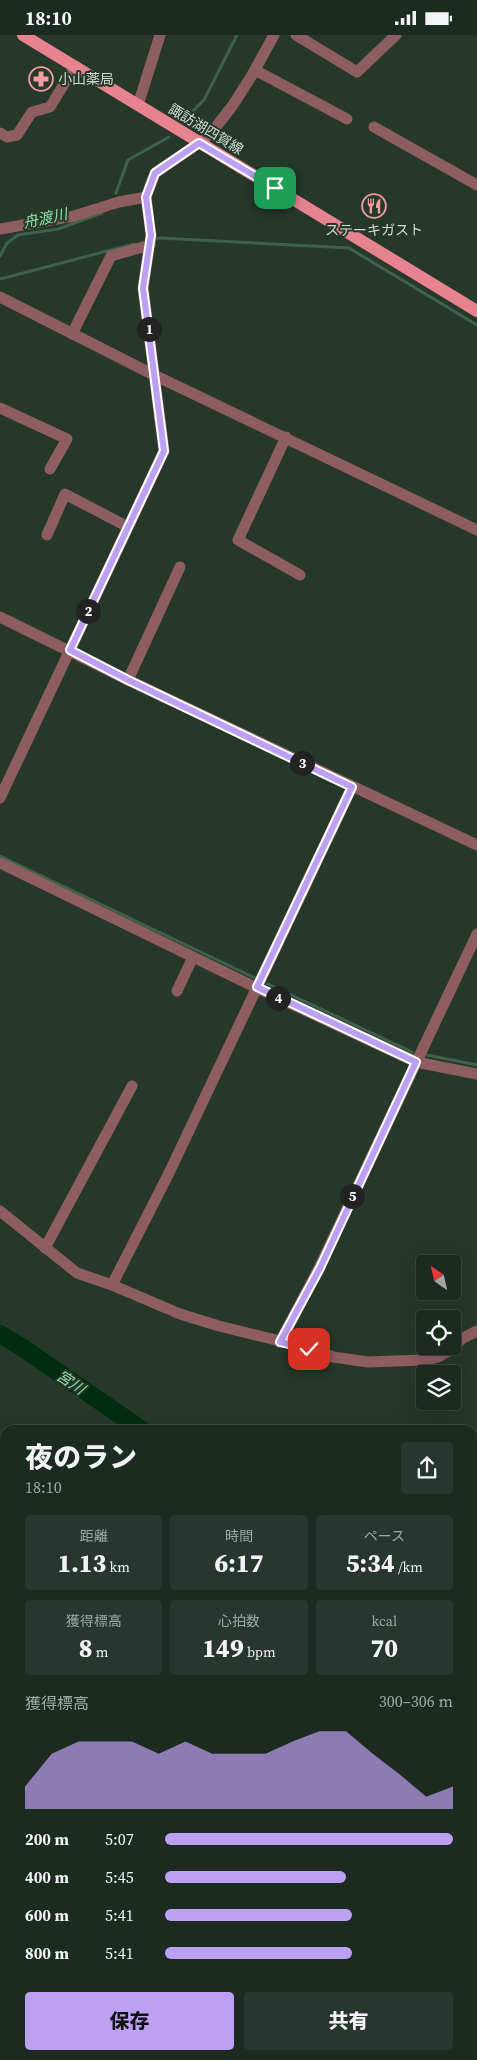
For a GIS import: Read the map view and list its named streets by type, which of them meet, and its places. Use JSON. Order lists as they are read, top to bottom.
{
  "streets": {
    "main road": ["諏訪湖四賀線"]
  },
  "water": ["舟渡川", "宮川"],
  "places": {
    "pharmacy": ["小山薬局"],
    "restaurant": ["ステーキガスト"]
  },
  "north": "top left",
  "page": {
    "status": "18:10",
    "pins": [
      "1",
      "2",
      "3",
      "4",
      "5"
    ],
    "heading": ["夜のラン", "18:10"],
    "stats": [
      ["距離", "1.13 km"],
      ["時間", "6:17"],
      ["ペース", "5:34 /km"],
      ["獲得標高", "8 m"],
      ["心拍数", "149 bpm"],
      ["kcal", "70"]
    ],
    "chart": ["獲得標高", "300–306 m"],
    "list": [
      {
        "name": "200 m",
        "note": "5:07"
      },
      {
        "name": "400 m",
        "note": "5:45"
      },
      {
        "name": "600 m",
        "note": "5:41"
      },
      {
        "name": "800 m",
        "note": "5:41"
      }
    ],
    "buttons": ["保存", "共有"]
  }
}
